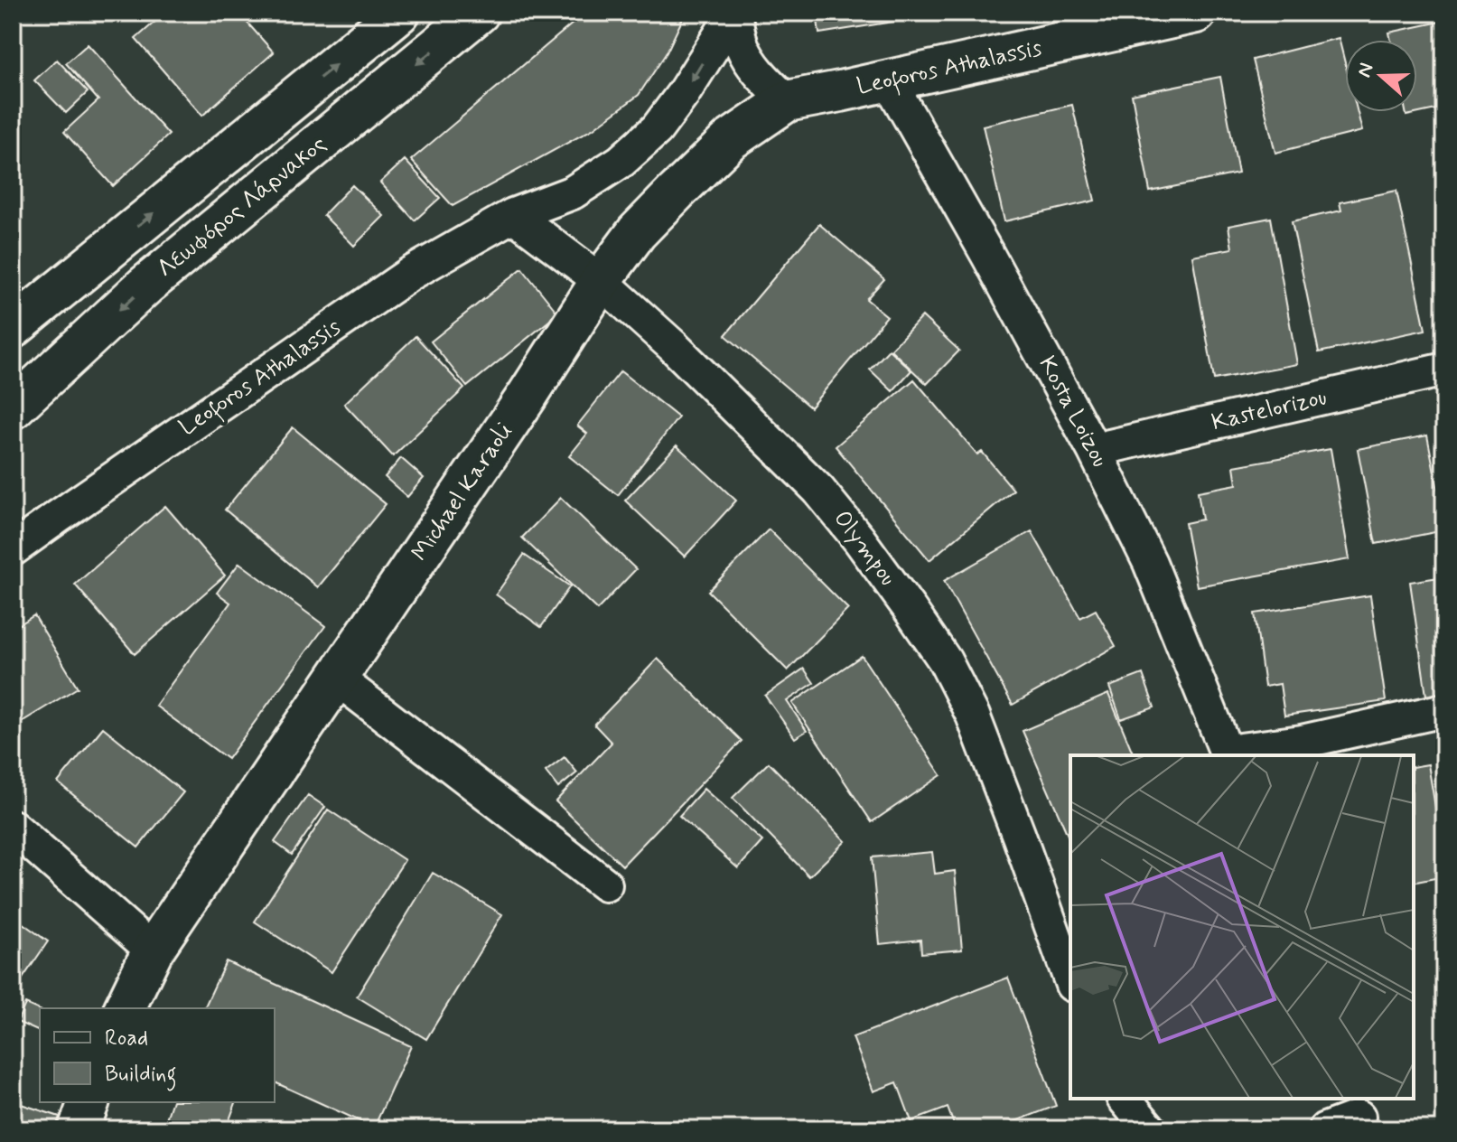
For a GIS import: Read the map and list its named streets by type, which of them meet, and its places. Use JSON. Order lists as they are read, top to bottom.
{
  "streets": {
    "street": [
      "Leoforos Athalassis",
      "Λεωφόρος Λάρνακος",
      "Kastelorizou",
      "Kosta Loizou",
      "Michael Karaoli",
      "Olympou"
    ]
  },
  "crossings": [
    ["Leoforos Athalassis", "Kosta Loizou"],
    ["Leoforos Athalassis", "Michael Karaoli"],
    ["Leoforos Athalassis", "Olympou"],
    ["Kastelorizou", "Kosta Loizou"],
    ["Michael Karaoli", "Olympou"]
  ],
  "legend": ["Road", "Building"],
  "north": "left"
}
